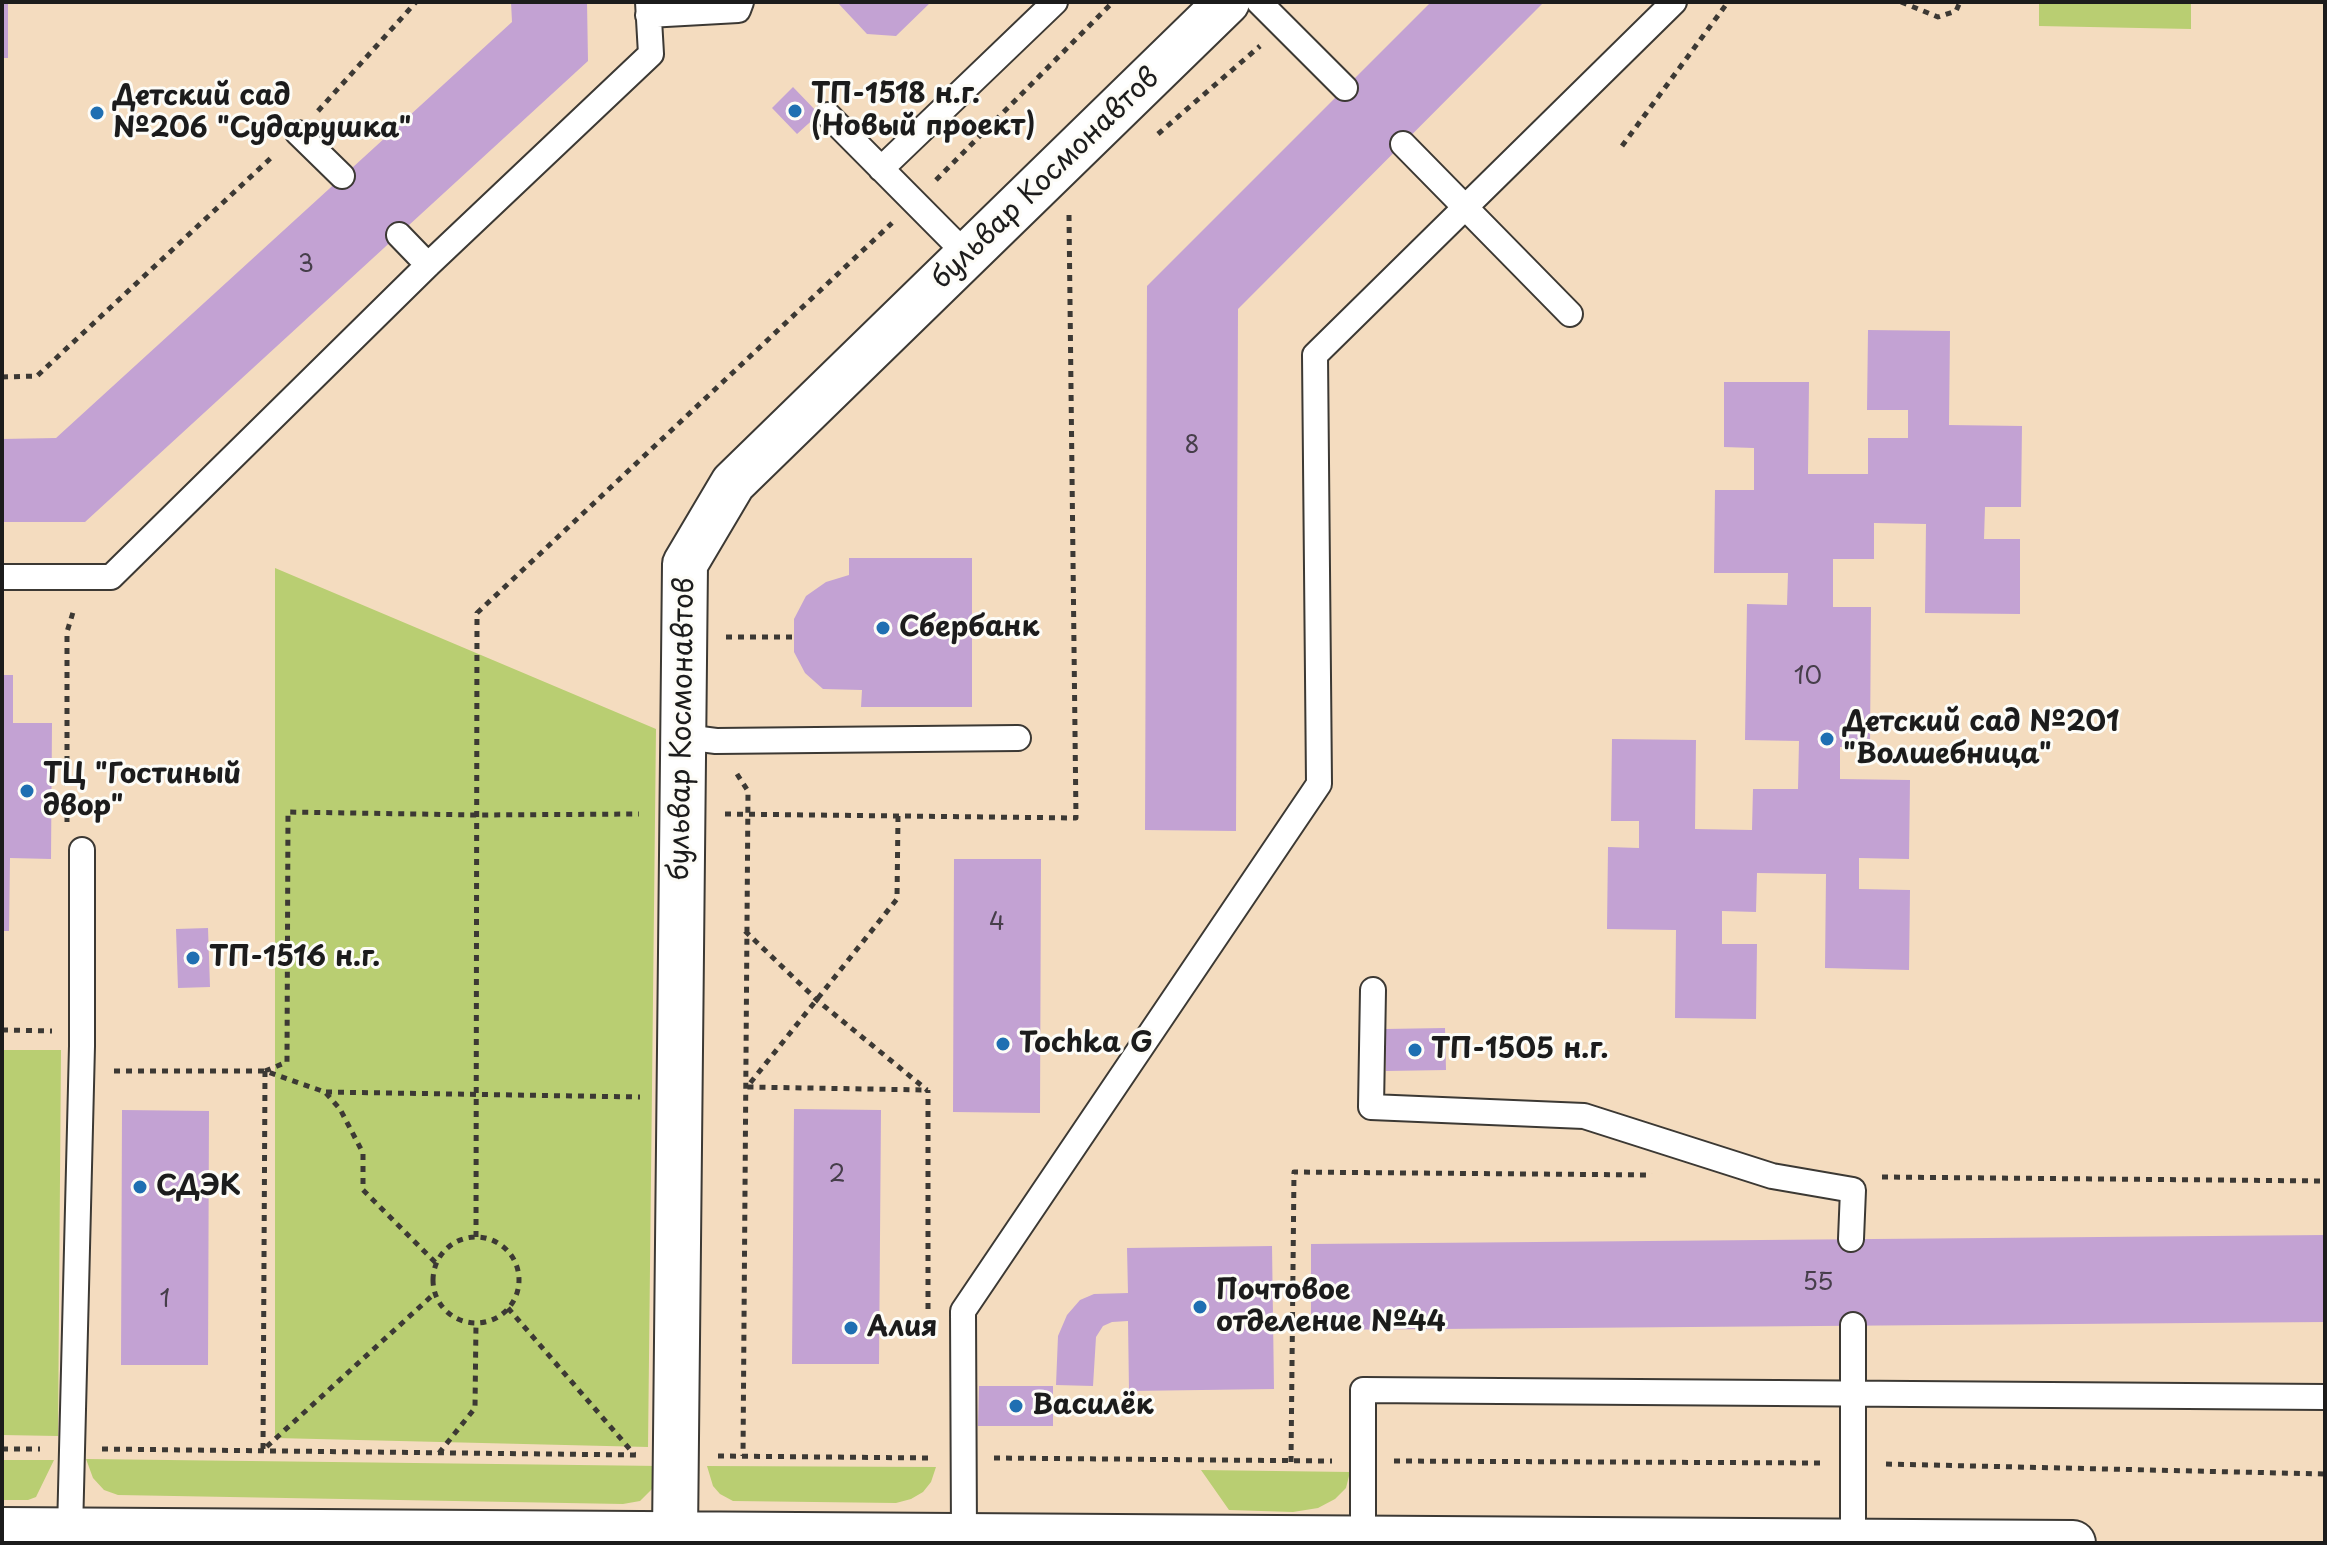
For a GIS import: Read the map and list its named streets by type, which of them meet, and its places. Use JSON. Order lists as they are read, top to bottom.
{
  "streets": {
    "street": ["бульвар Космонавтов"]
  },
  "places": [
    "ТП-1518 н.г. (Новый проект)",
    "Детский сад №206 \"Сударушка\"",
    "Сбербанк",
    "Детский сад №201 \"Волшебница\"",
    "ТЦ \"Гостиный двор\"",
    "ТП-1516 н.г.",
    "Tochka G",
    "ТП-1505 н.г.",
    "СДЭК",
    "Почтовое отделение №44",
    "Алия",
    "Василёк"
  ],
  "house_numbers": [
    "3",
    "8",
    "10",
    "4",
    "2",
    "55",
    "1"
  ]
}
